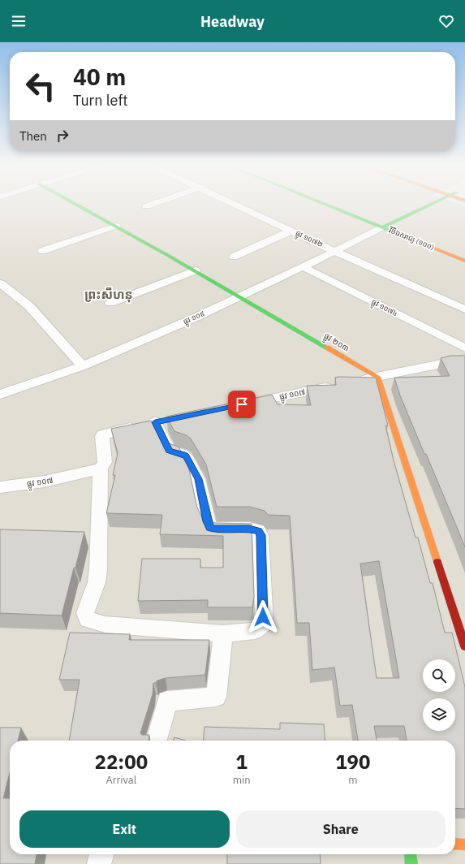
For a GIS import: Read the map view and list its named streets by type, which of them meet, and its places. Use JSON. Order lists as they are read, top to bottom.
{
  "streets": {
    "street": [
      "ផ្លូវ ១០៧២",
      "វិថីឯករាជ្យ (១០០)",
      "ផ្លូវ ១០៧៤",
      "ផ្លូវ ១០៩",
      "ផ្លូវ ២០៣",
      "ផ្លូវ ១០៧"
    ]
  },
  "crossings": [
    ["ផ្លូវ ១០៧២", "ផ្លូវ ១០៩"],
    ["វិថីឯករាជ្យ (១០០)", "ផ្លូវ ១០៩"],
    ["ផ្លូវ ១០៧៤", "ផ្លូវ ១០៩"],
    ["ផ្លូវ ១០៩", "ផ្លូវ ២០៣"],
    ["ផ្លូវ ២០៣", "ផ្លូវ ១០៧"]
  ],
  "districts": ["ព្រះសីហនុ"],
  "page": {
    "header": "Headway",
    "turn": ["40 m", "Turn left"],
    "then": "Then",
    "eta": [
      "22:00",
      "Arrival",
      "1",
      "min",
      "190",
      "m"
    ],
    "buttons": ["Exit", "Share"]
  }
}
